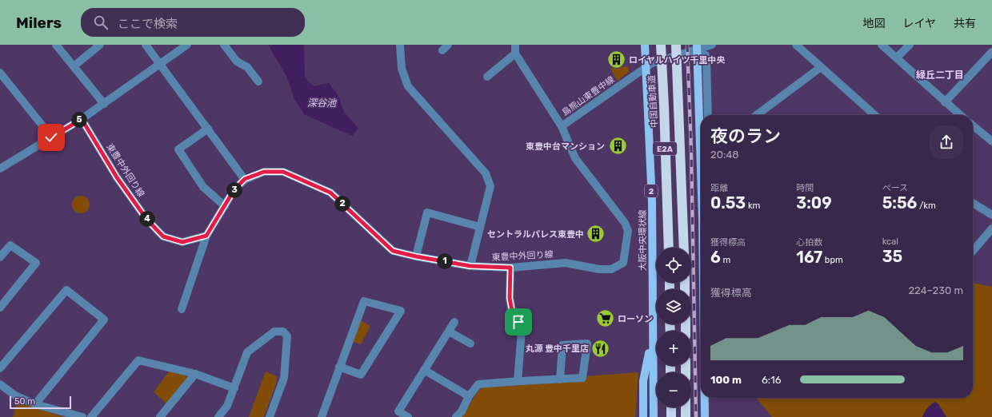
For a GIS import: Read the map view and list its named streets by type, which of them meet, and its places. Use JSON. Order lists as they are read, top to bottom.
{
  "streets": {
    "highway": ["中国自動車道", "E2A"],
    "main road": ["2", "大阪中央環状線"],
    "street": ["島熊山東豊中線", "東豊中外回り線"]
  },
  "crossings": [
    ["島熊山東豊中線", "東豊中外回り線"],
    ["島熊山東豊中線", "大阪中央環状線"]
  ],
  "districts": ["緑丘二丁目"],
  "water": ["深谷池"],
  "places": {
    "building": ["ロイヤルハイツ千里中央", "東豊中台マンション", "セントラルパレス東豊中"],
    "supermarket": ["ローソン"],
    "restaurant": ["丸源 豊中千里店"]
  },
  "scale_bar": "50 m",
  "page": {
    "header": "Milers",
    "search": "ここで検索",
    "nav": ["地図", "レイヤ", "共有"],
    "pins": [
      "5",
      "3",
      "2",
      "4",
      "1"
    ],
    "heading": ["夜のラン", "20:48"],
    "stats": [
      ["距離", "0.53 km"],
      ["時間", "3:09"],
      ["ペース", "5:56 /km"],
      ["獲得標高", "6 m"],
      ["心拍数", "167 bpm"],
      ["kcal", "35"]
    ],
    "map_buttons": ["+", "−"],
    "chart": ["獲得標高", "224–230 m"],
    "list": [
      {
        "name": "100 m",
        "note": "6:16"
      }
    ],
    "scale": "50 m"
  }
}
